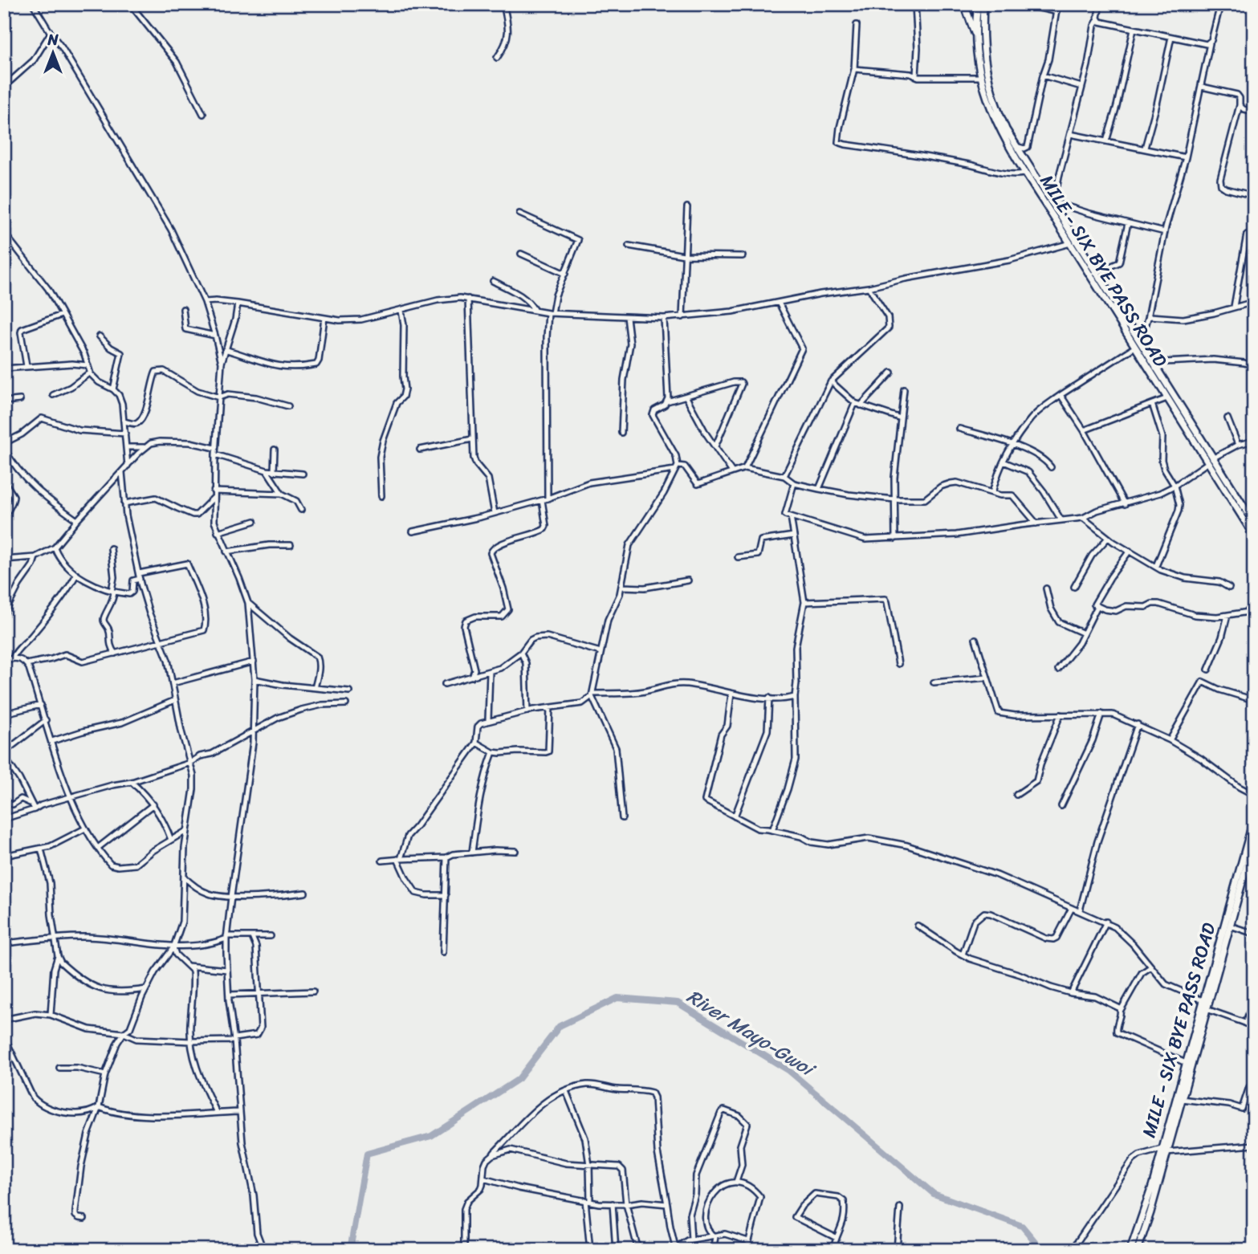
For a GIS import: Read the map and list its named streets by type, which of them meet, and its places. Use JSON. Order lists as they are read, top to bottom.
{
  "streets": {
    "street": ["MILE - SIX BYE PASS ROAD"]
  },
  "water": ["River Mayo-Gwoi"],
  "north": "top"
}
